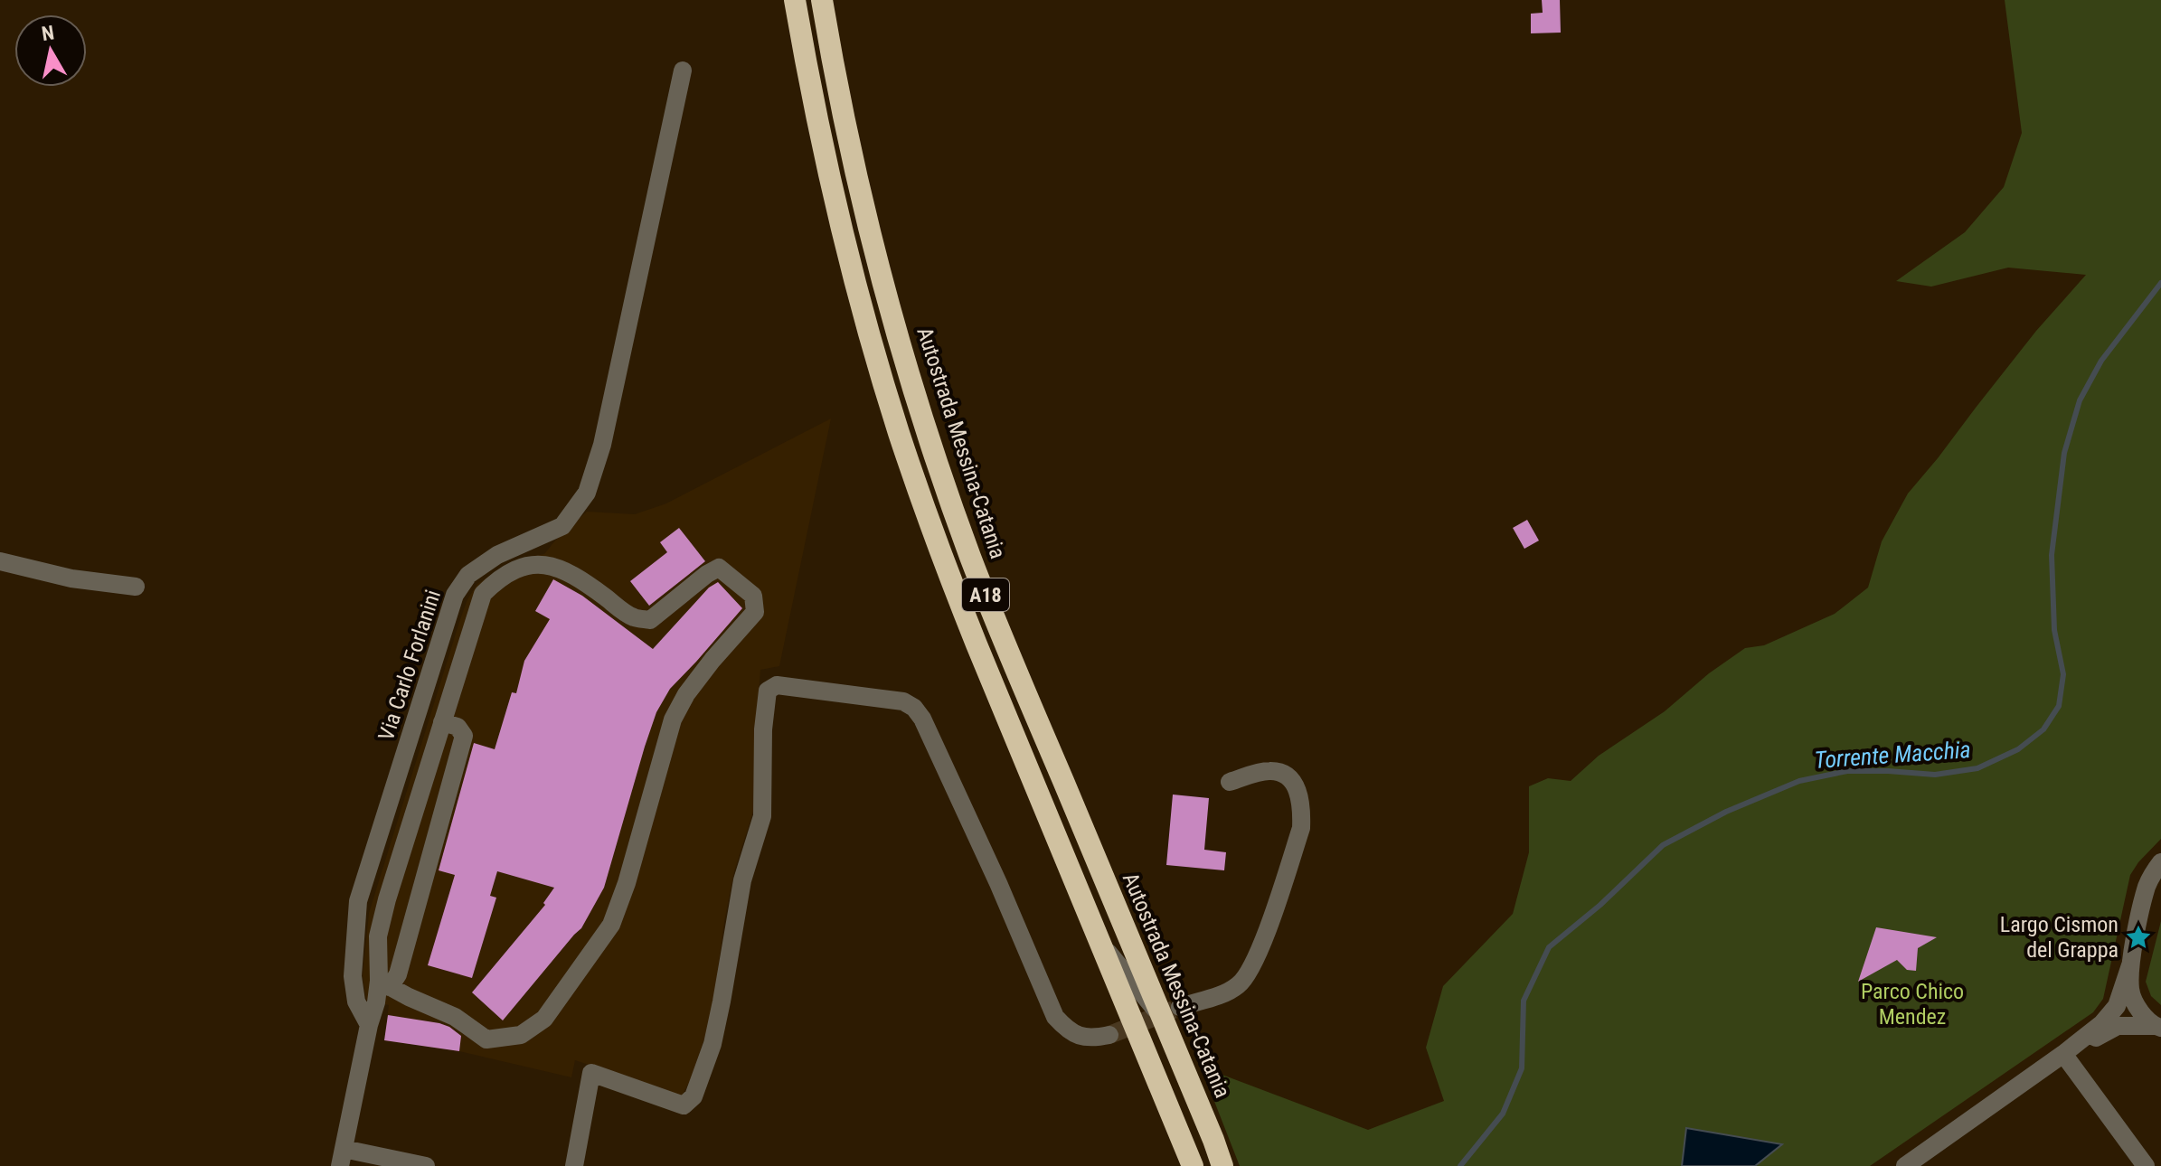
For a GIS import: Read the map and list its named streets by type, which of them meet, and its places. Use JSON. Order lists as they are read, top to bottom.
{
  "streets": {
    "highway": ["Autostrada Messina-Catania", "A18"],
    "street": ["Via Carlo Forlanini"]
  },
  "water": ["Torrente Macchia"],
  "parks": ["Parco Chico Mendez"],
  "places": {
    "place": ["Largo Cismon del Grappa"]
  },
  "north": "top"
}
